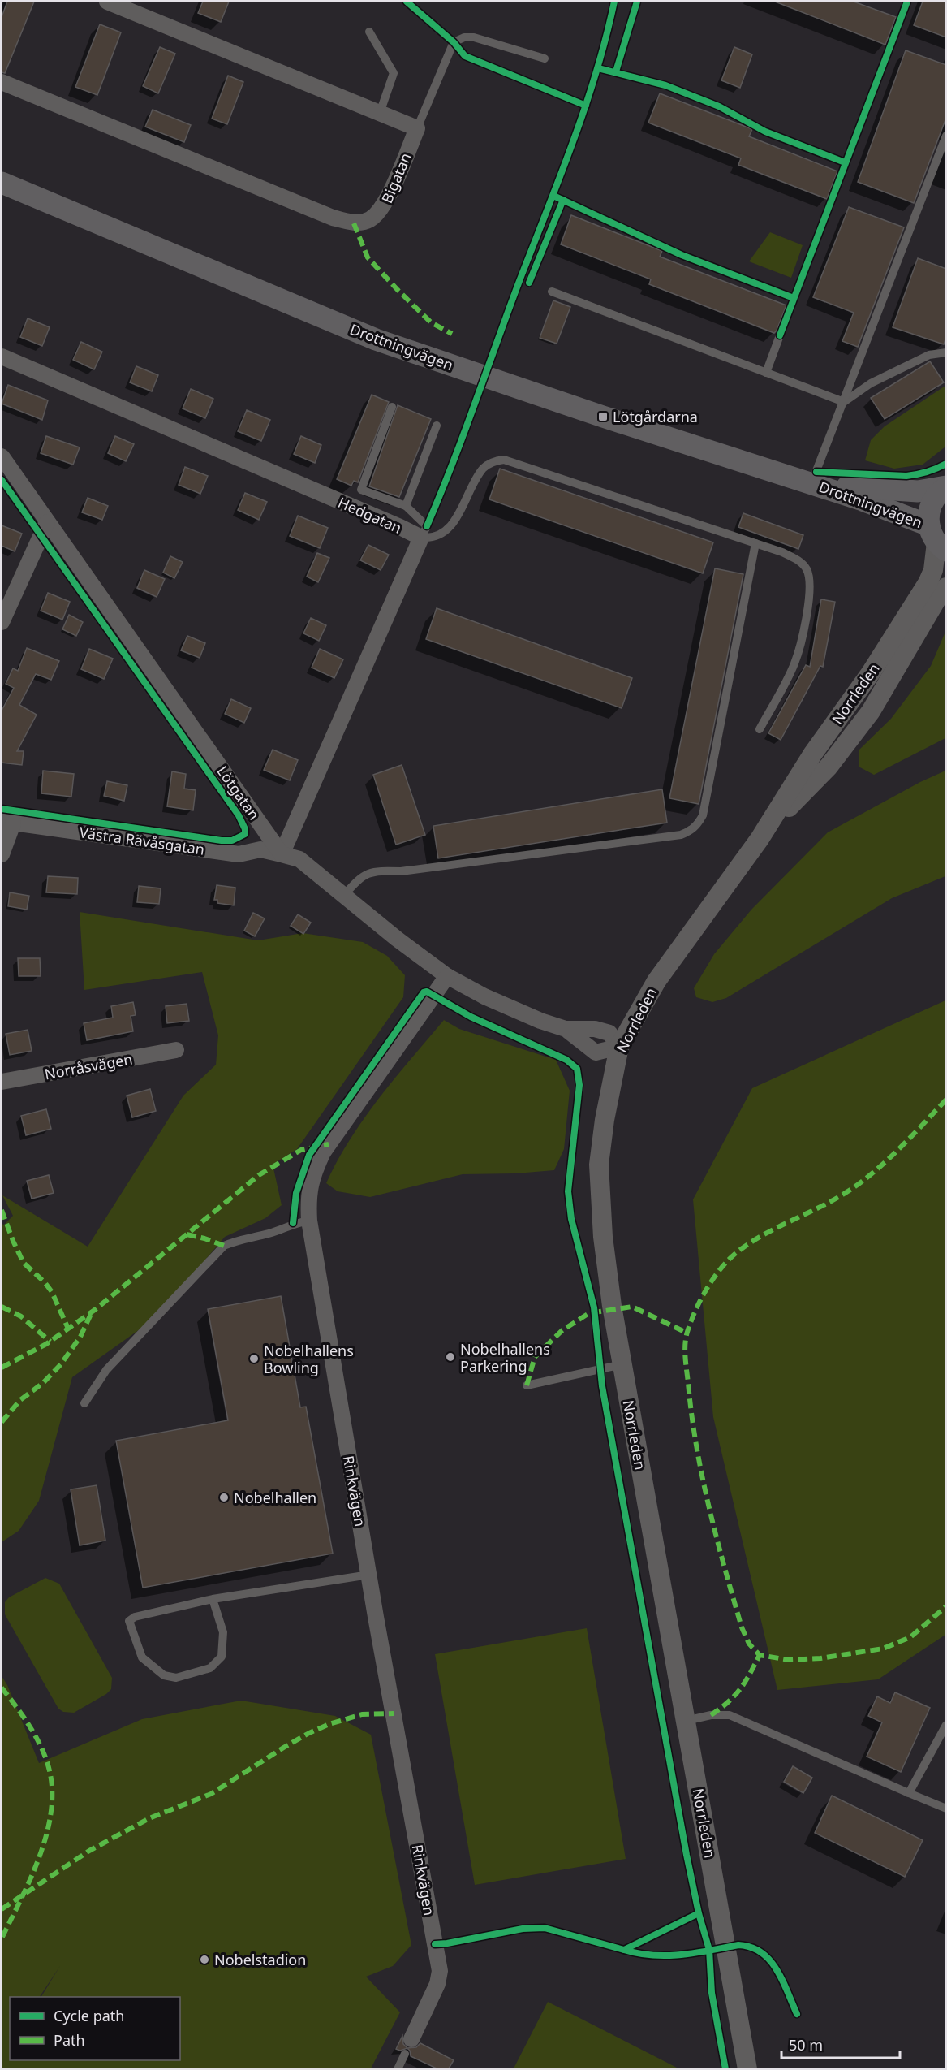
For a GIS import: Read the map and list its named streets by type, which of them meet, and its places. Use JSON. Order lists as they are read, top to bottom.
{
  "streets": {
    "main road": ["Drottningvägen"],
    "street": [
      "Bigatan",
      "Hedgatan",
      "Norrleden",
      "Lötgatan",
      "Västra Rävåsgatan",
      "Norråsvägen",
      "Rinkvägen"
    ]
  },
  "crossings": [
    ["Drottningvägen", "Norrleden"],
    ["Lötgatan", "Västra Rävåsgatan"]
  ],
  "places": {
    "transit": ["Lötgårdarna"],
    "other": [
      "Nobelhallens Parkering",
      "Nobelhallens Bowling",
      "Nobelhallen",
      "Nobelstadion"
    ]
  },
  "legend": ["Cycle path", "Path"],
  "scale_bar": "50 m"
}
